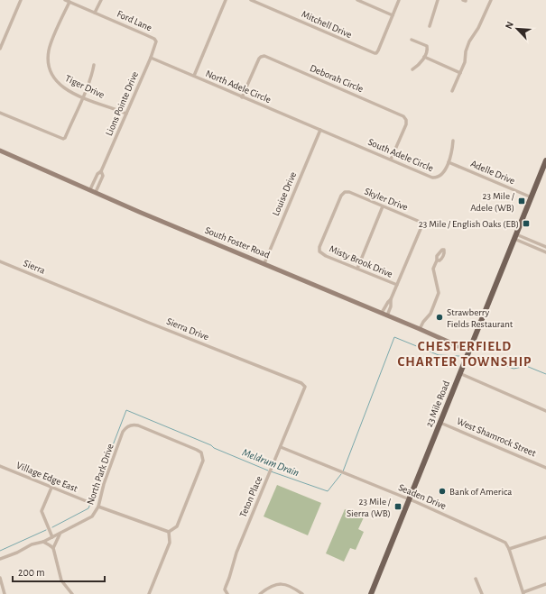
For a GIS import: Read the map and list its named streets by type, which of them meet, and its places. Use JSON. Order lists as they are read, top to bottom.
{
  "streets": {
    "main road": ["23 Mile Road"],
    "street": [
      "Ford Lane",
      "Mitchell Drive",
      "Deborah Circle",
      "Tiger Drive",
      "North Adele Circle",
      "Lions Pointe Drive",
      "South Adele Circle",
      "Adelle Drive",
      "Louise Drive",
      "Skyler Drive",
      "South Foster Road",
      "Misty Brook Drive",
      "Sierra",
      "Sierra Drive",
      "West Shamrock Street",
      "North Park Drive",
      "Village Edge East",
      "Teton Place",
      "Seaden Drive"
    ]
  },
  "crossings": [
    ["Ford Lane", "Tiger Drive"],
    ["Ford Lane", "Lions Pointe Drive"],
    ["Deborah Circle", "North Adele Circle"],
    ["Deborah Circle", "South Adele Circle"],
    ["Tiger Drive", "Lions Pointe Drive"],
    ["North Adele Circle", "Lions Pointe Drive"],
    ["North Adele Circle", "South Adele Circle"],
    ["North Adele Circle", "Louise Drive"],
    ["South Adele Circle", "Adelle Drive"],
    ["South Adele Circle", "Louise Drive"],
    ["Adelle Drive", "23 Mile Road"],
    ["Louise Drive", "South Foster Road"],
    ["Skyler Drive", "Misty Brook Drive"],
    ["South Foster Road", "23 Mile Road"],
    ["Sierra", "Sierra Drive"],
    ["Sierra Drive", "Teton Place"],
    ["23 Mile Road", "West Shamrock Street"],
    ["23 Mile Road", "Seaden Drive"],
    ["Teton Place", "Seaden Drive"]
  ],
  "districts": ["CHESTERFIELD CHARTER TOWNSHIP"],
  "water": ["Meldrum Drain"],
  "places": {
    "transit": ["23 Mile / Adele (WB)", "23 Mile / English Oaks (EB)", "23 Mile / Sierra (WB)"],
    "other": ["Strawberry Fields Restaurant", "Bank of America"]
  },
  "scale_bar": "200 m",
  "north": "top left"
}
